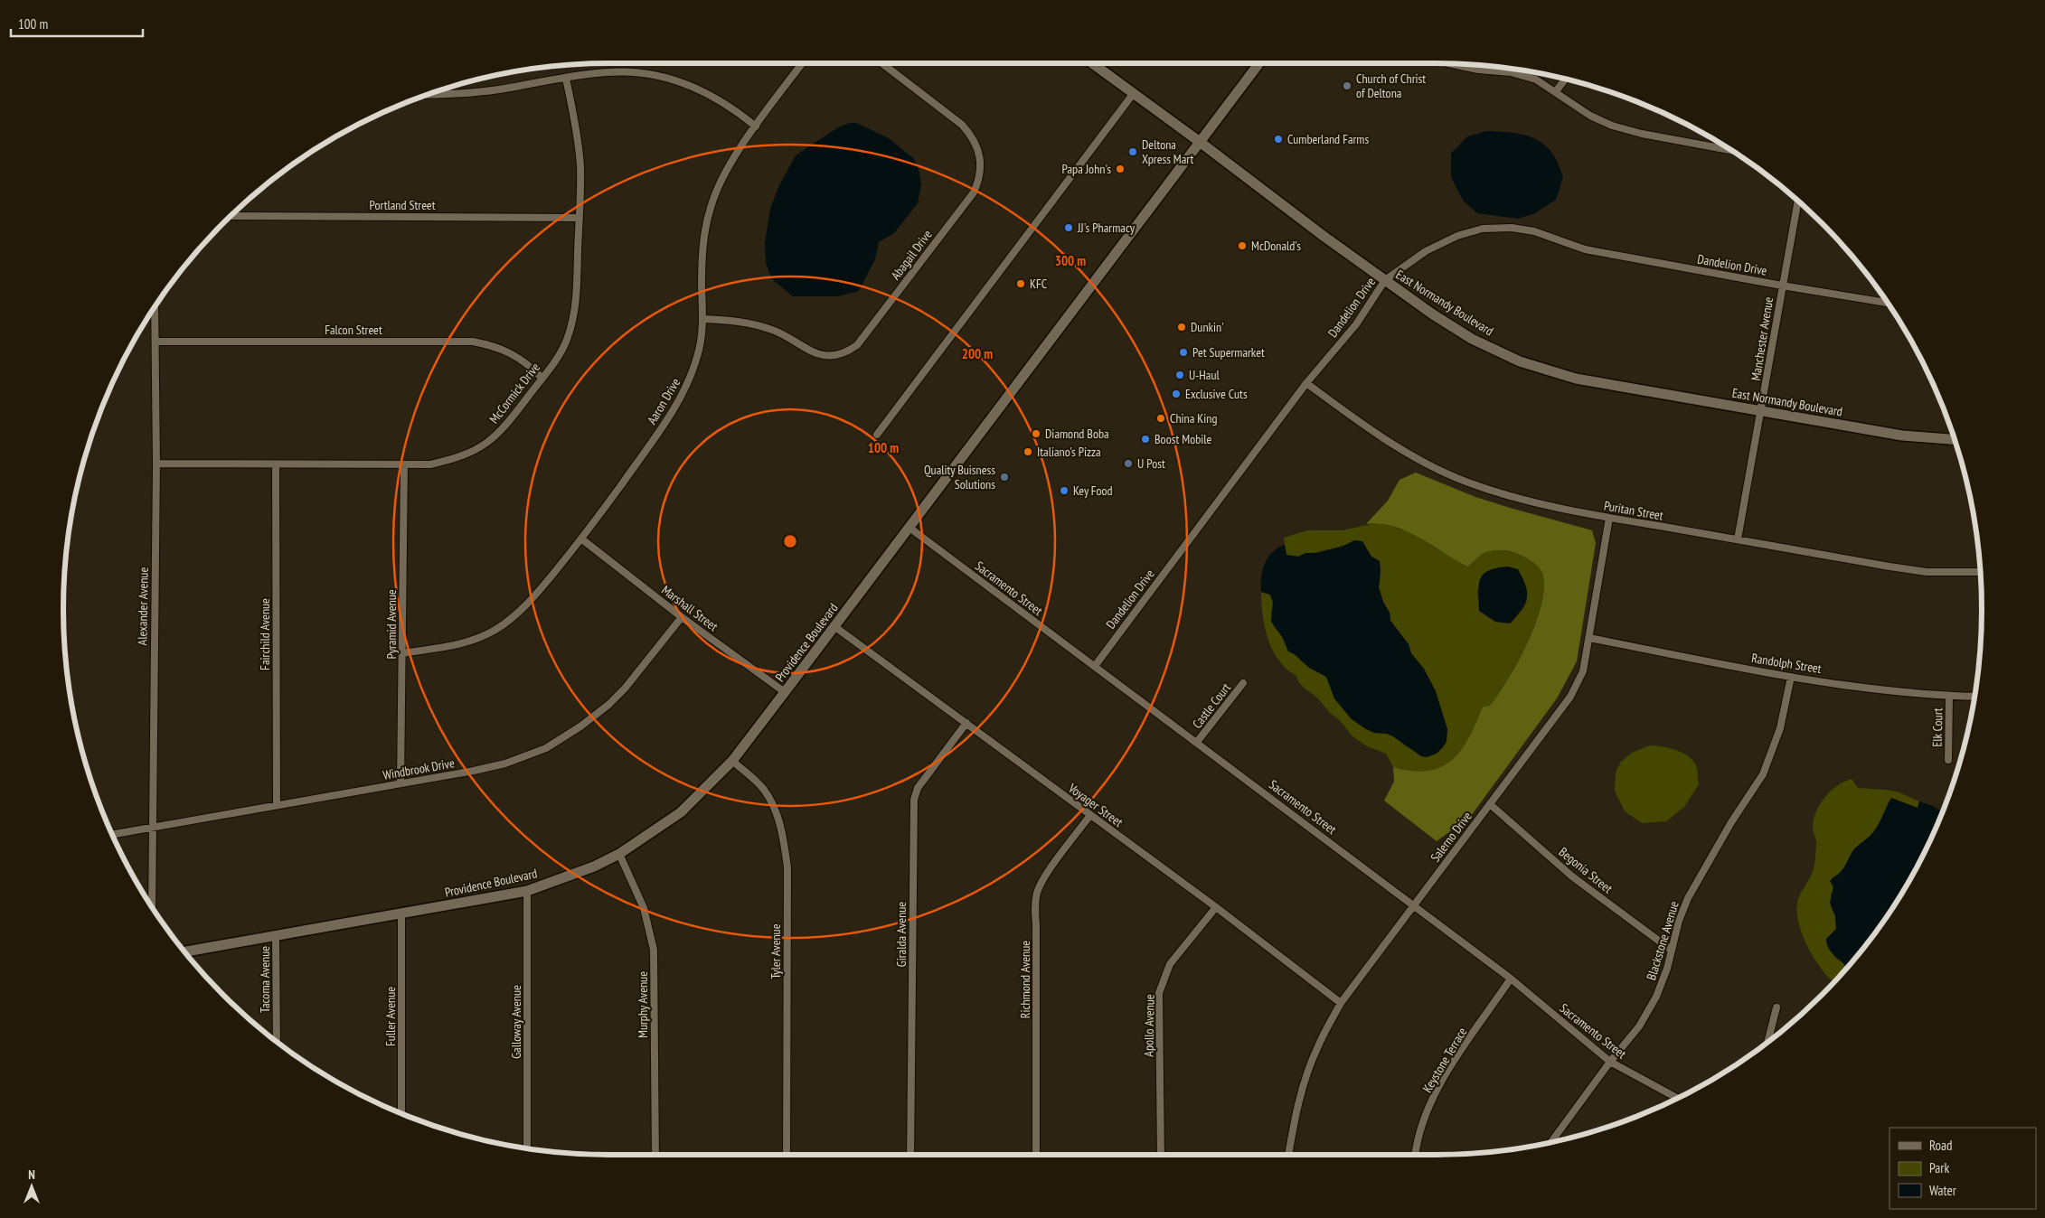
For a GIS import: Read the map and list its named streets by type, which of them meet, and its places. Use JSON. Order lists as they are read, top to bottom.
{
  "streets": {
    "main road": ["East Normandy Boulevard", "Providence Boulevard"],
    "street": [
      "Portland Street",
      "Abagail Drive",
      "Dandelion Drive",
      "Falcon Street",
      "Manchester Avenue",
      "McCormick Drive",
      "Aaron Drive",
      "Puritan Street",
      "Sacramento Street",
      "Alexander Avenue",
      "Marshall Street",
      "Pyramid Avenue",
      "Fairchild Avenue",
      "Randolph Street",
      "Castle Court",
      "Elk Court",
      "Windbrook Drive",
      "Voyager Street",
      "Salerno Drive",
      "Begonia Street",
      "Giralda Avenue",
      "Blackstone Avenue",
      "Tyler Avenue",
      "Tacoma Avenue",
      "Richmond Avenue",
      "Murphy Avenue",
      "Fuller Avenue",
      "Galloway Avenue",
      "Apollo Avenue",
      "Keystone Terrace"
    ]
  },
  "crossings": [
    ["Portland Street", "McCormick Drive"],
    ["Abagail Drive", "Aaron Drive"],
    ["Dandelion Drive", "East Normandy Boulevard"],
    ["Dandelion Drive", "Manchester Avenue"],
    ["Dandelion Drive", "Puritan Street"],
    ["Dandelion Drive", "Sacramento Street"],
    ["East Normandy Boulevard", "Manchester Avenue"],
    ["East Normandy Boulevard", "Providence Boulevard"],
    ["Falcon Street", "McCormick Drive"],
    ["Falcon Street", "Alexander Avenue"],
    ["Manchester Avenue", "Puritan Street"],
    ["McCormick Drive", "Alexander Avenue"],
    ["McCormick Drive", "Pyramid Avenue"],
    ["McCormick Drive", "Fairchild Avenue"],
    ["Aaron Drive", "Marshall Street"],
    ["Aaron Drive", "Pyramid Avenue"],
    ["Puritan Street", "Salerno Drive"],
    ["Sacramento Street", "Providence Boulevard"],
    ["Sacramento Street", "Castle Court"],
    ["Sacramento Street", "Salerno Drive"],
    ["Sacramento Street", "Blackstone Avenue"],
    ["Sacramento Street", "Keystone Terrace"],
    ["Alexander Avenue", "Windbrook Drive"],
    ["Marshall Street", "Providence Boulevard"],
    ["Marshall Street", "Windbrook Drive"],
    ["Pyramid Avenue", "Windbrook Drive"],
    ["Fairchild Avenue", "Windbrook Drive"],
    ["Providence Boulevard", "Voyager Street"],
    ["Providence Boulevard", "Tyler Avenue"],
    ["Providence Boulevard", "Tacoma Avenue"],
    ["Providence Boulevard", "Murphy Avenue"],
    ["Providence Boulevard", "Fuller Avenue"],
    ["Providence Boulevard", "Galloway Avenue"],
    ["Randolph Street", "Elk Court"],
    ["Randolph Street", "Salerno Drive"],
    ["Randolph Street", "Blackstone Avenue"],
    ["Voyager Street", "Salerno Drive"],
    ["Voyager Street", "Giralda Avenue"],
    ["Voyager Street", "Richmond Avenue"],
    ["Voyager Street", "Apollo Avenue"],
    ["Salerno Drive", "Begonia Street"],
    ["Begonia Street", "Blackstone Avenue"]
  ],
  "places": [
    "Church of Christ of Deltona",
    "Cumberland Farms",
    "Deltona Xpress Mart",
    "Papa John's",
    "JJ's Pharmacy",
    "McDonald's",
    "KFC",
    "Dunkin'",
    "Pet Supermarket",
    "U-Haul",
    "Exclusive Cuts",
    "China King",
    "Diamond Boba",
    "Boost Mobile",
    "Italiano's Pizza",
    "U Post",
    "Quality Buisness Solutions",
    "Key Food"
  ],
  "legend": ["Road", "Park", "Water"],
  "scale_bar": "100 m",
  "north": "top",
  "rings": ["300 m", "200 m", "100 m"]
}
